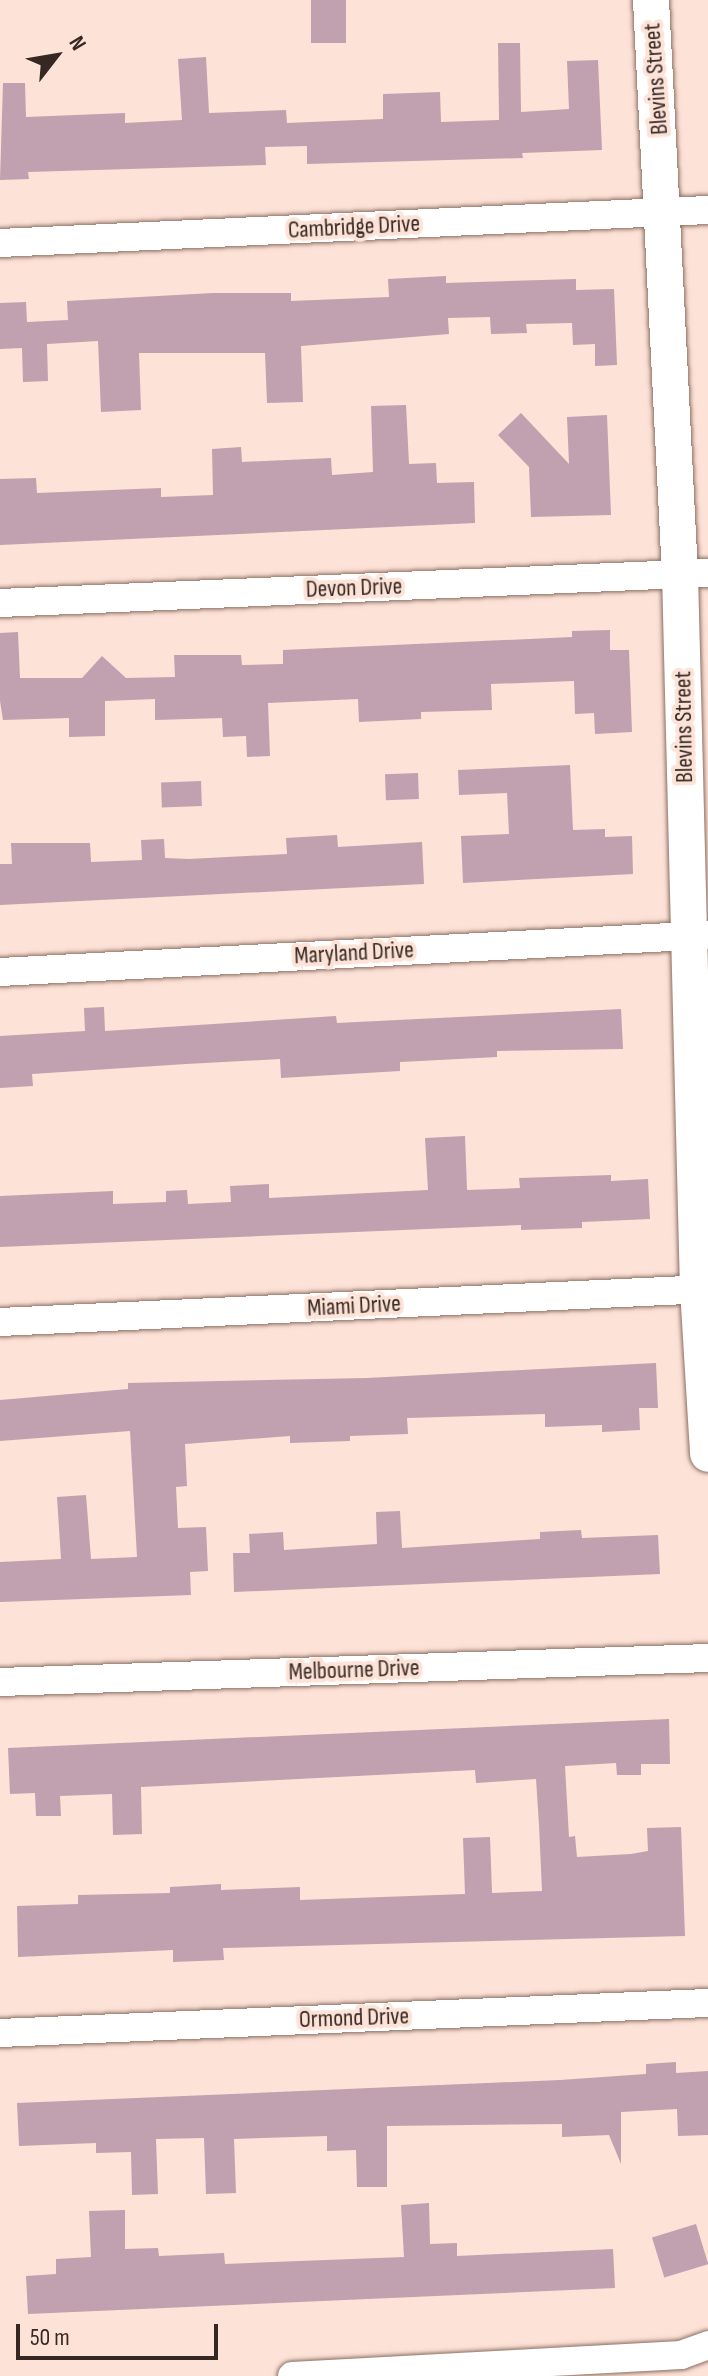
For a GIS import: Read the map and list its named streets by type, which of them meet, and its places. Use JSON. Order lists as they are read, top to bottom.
{
  "streets": {
    "street": [
      "Blevins Street",
      "Cambridge Drive",
      "Devon Drive",
      "Maryland Drive",
      "Miami Drive",
      "Melbourne Drive",
      "Ormond Drive"
    ]
  },
  "crossings": [
    ["Blevins Street", "Cambridge Drive"],
    ["Blevins Street", "Devon Drive"],
    ["Blevins Street", "Maryland Drive"],
    ["Blevins Street", "Miami Drive"]
  ],
  "scale_bar": "50 m",
  "north": "top right"
}
